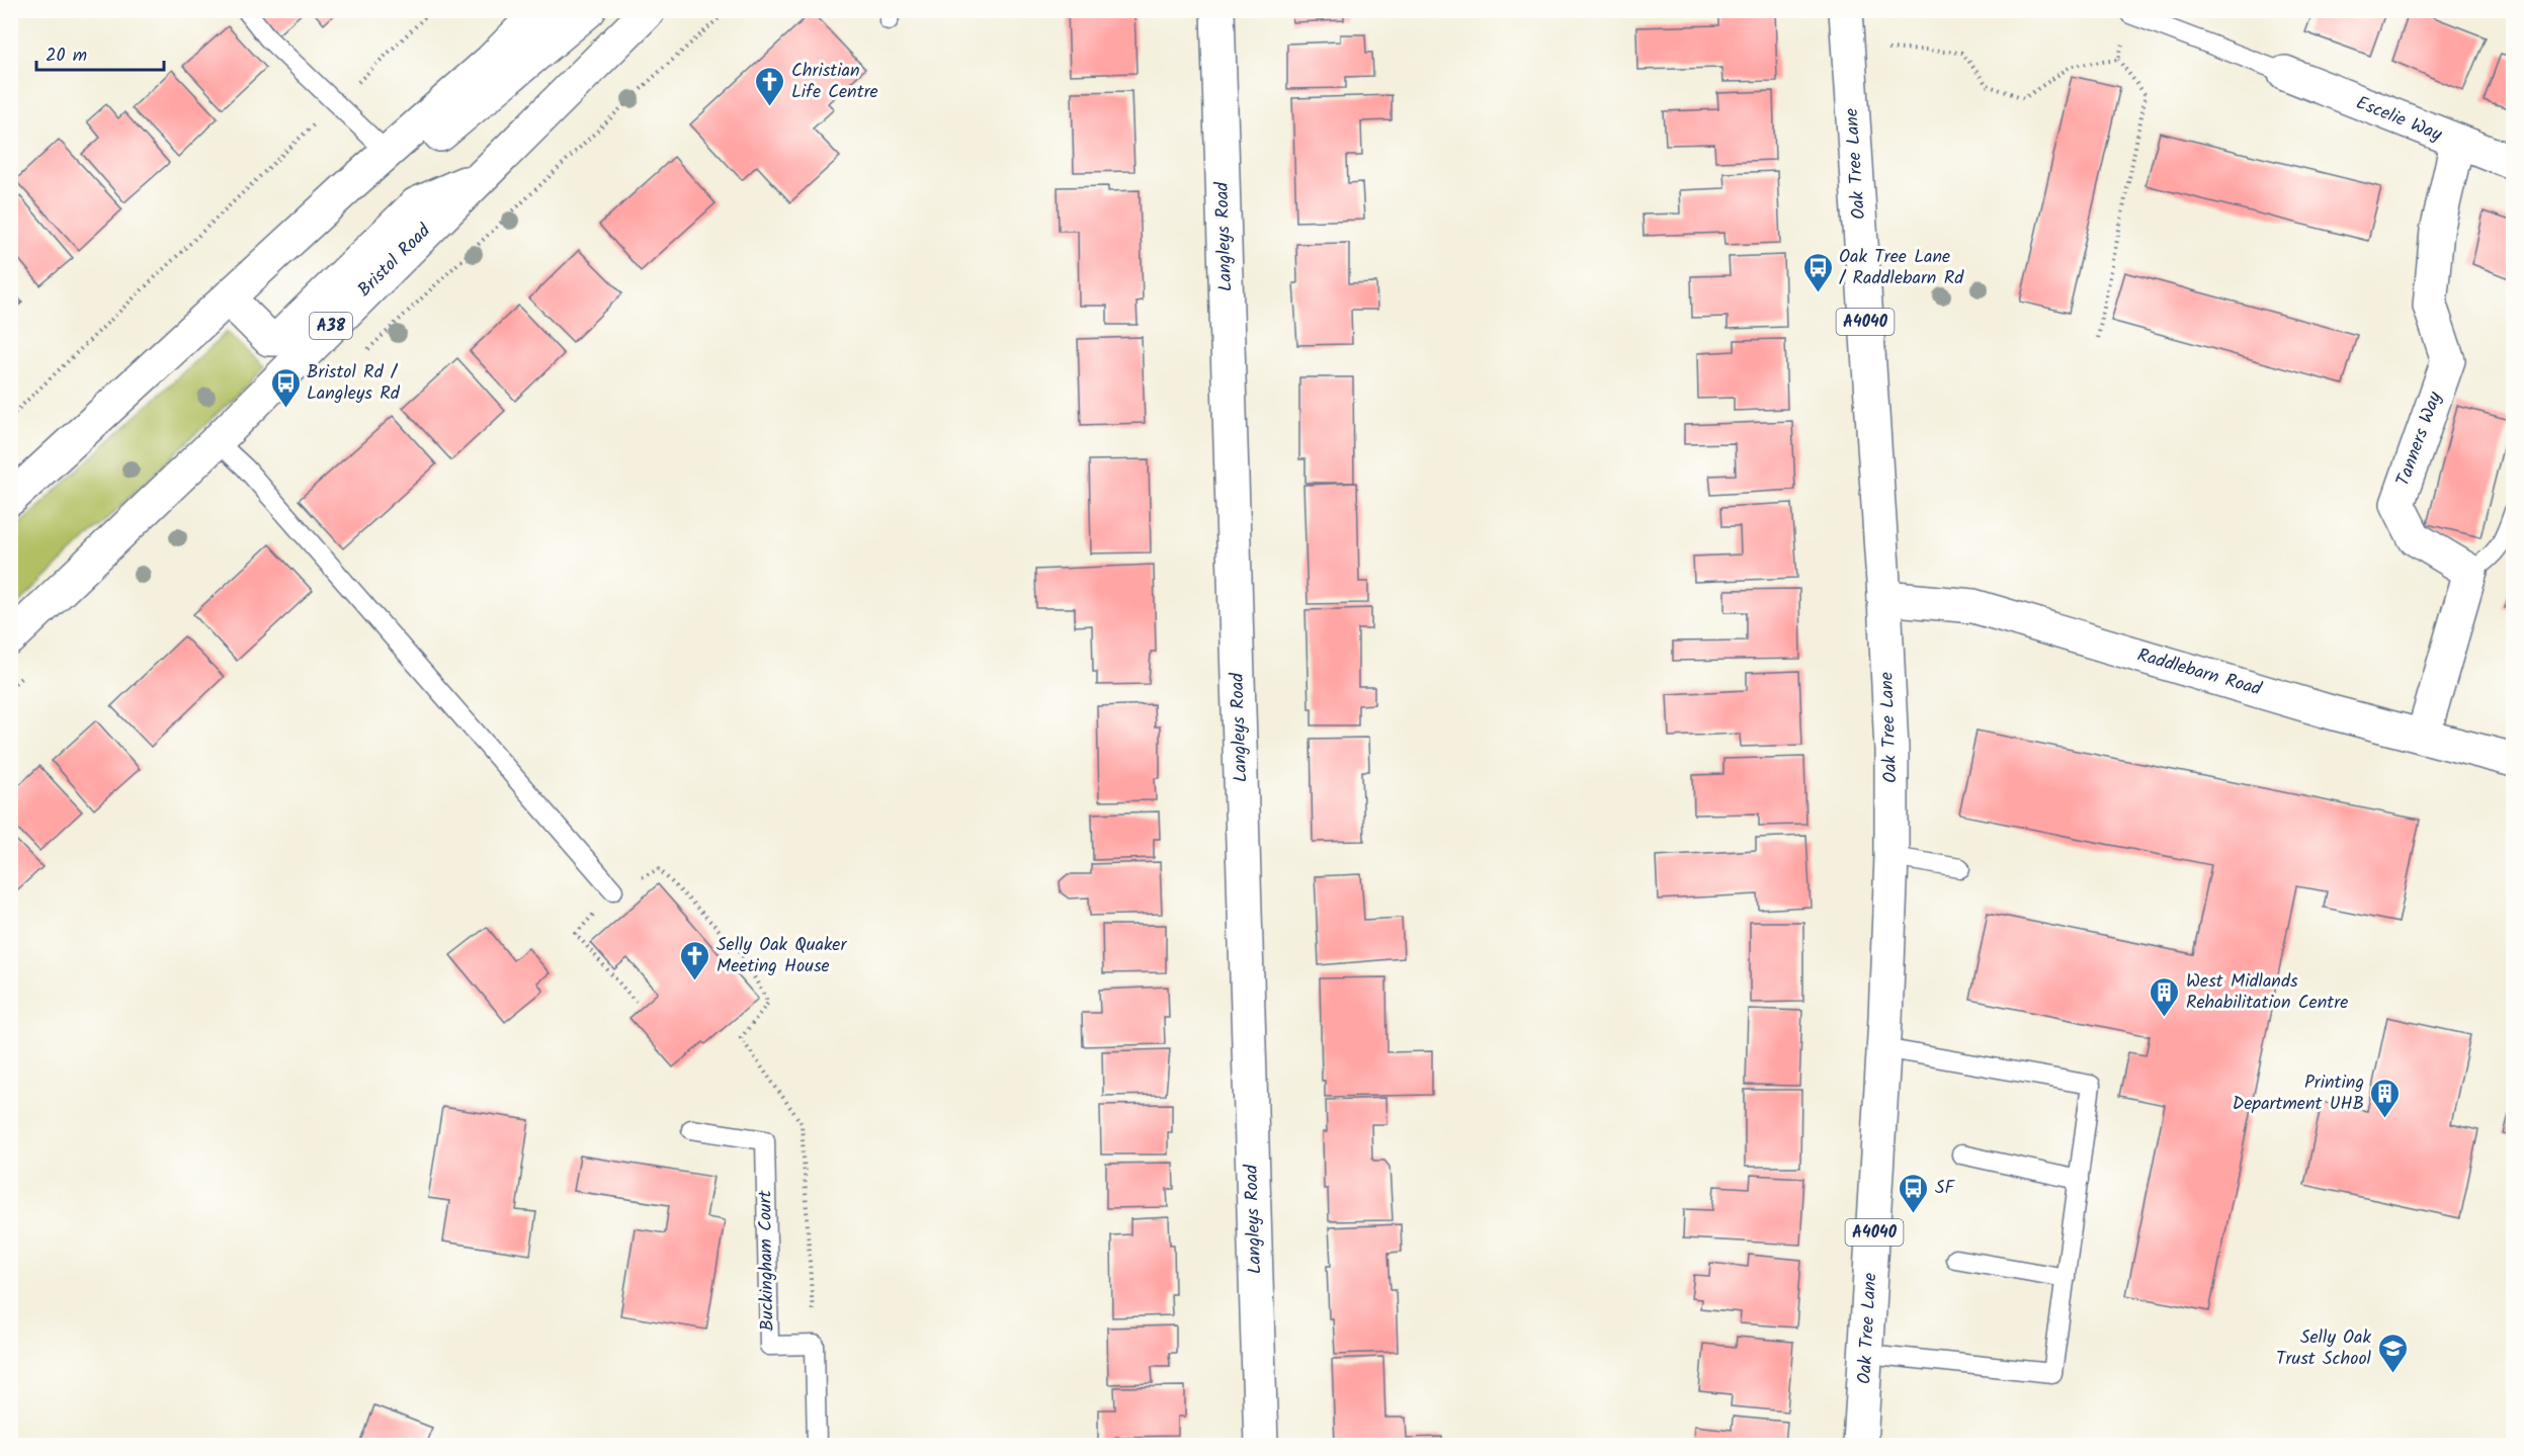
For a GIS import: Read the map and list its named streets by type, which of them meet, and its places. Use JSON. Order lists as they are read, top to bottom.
{
  "streets": {
    "main road": [
      "Escelie Way",
      "Oak Tree Lane",
      "Langleys Road",
      "Bristol Road",
      "A4040",
      "A38",
      "Tanners Way",
      "Raddlebarn Road"
    ],
    "lane": ["Buckingham Court"]
  },
  "crossings": [
    ["Escelie Way", "Tanners Way"],
    ["Oak Tree Lane", "Raddlebarn Road"]
  ],
  "places": {
    "church": ["Christian Life Centre", "Selly Oak Quaker Meeting House"],
    "bus stop": ["Oak Tree Lane / Raddlebarn Rd", "Bristol Rd / Langleys Rd", "SF"],
    "building": ["West Midlands Rehabilitation Centre", "Printing Department UHB"],
    "school or university": ["Selly Oak Trust School"]
  },
  "scale_bar": "20 m"
}
